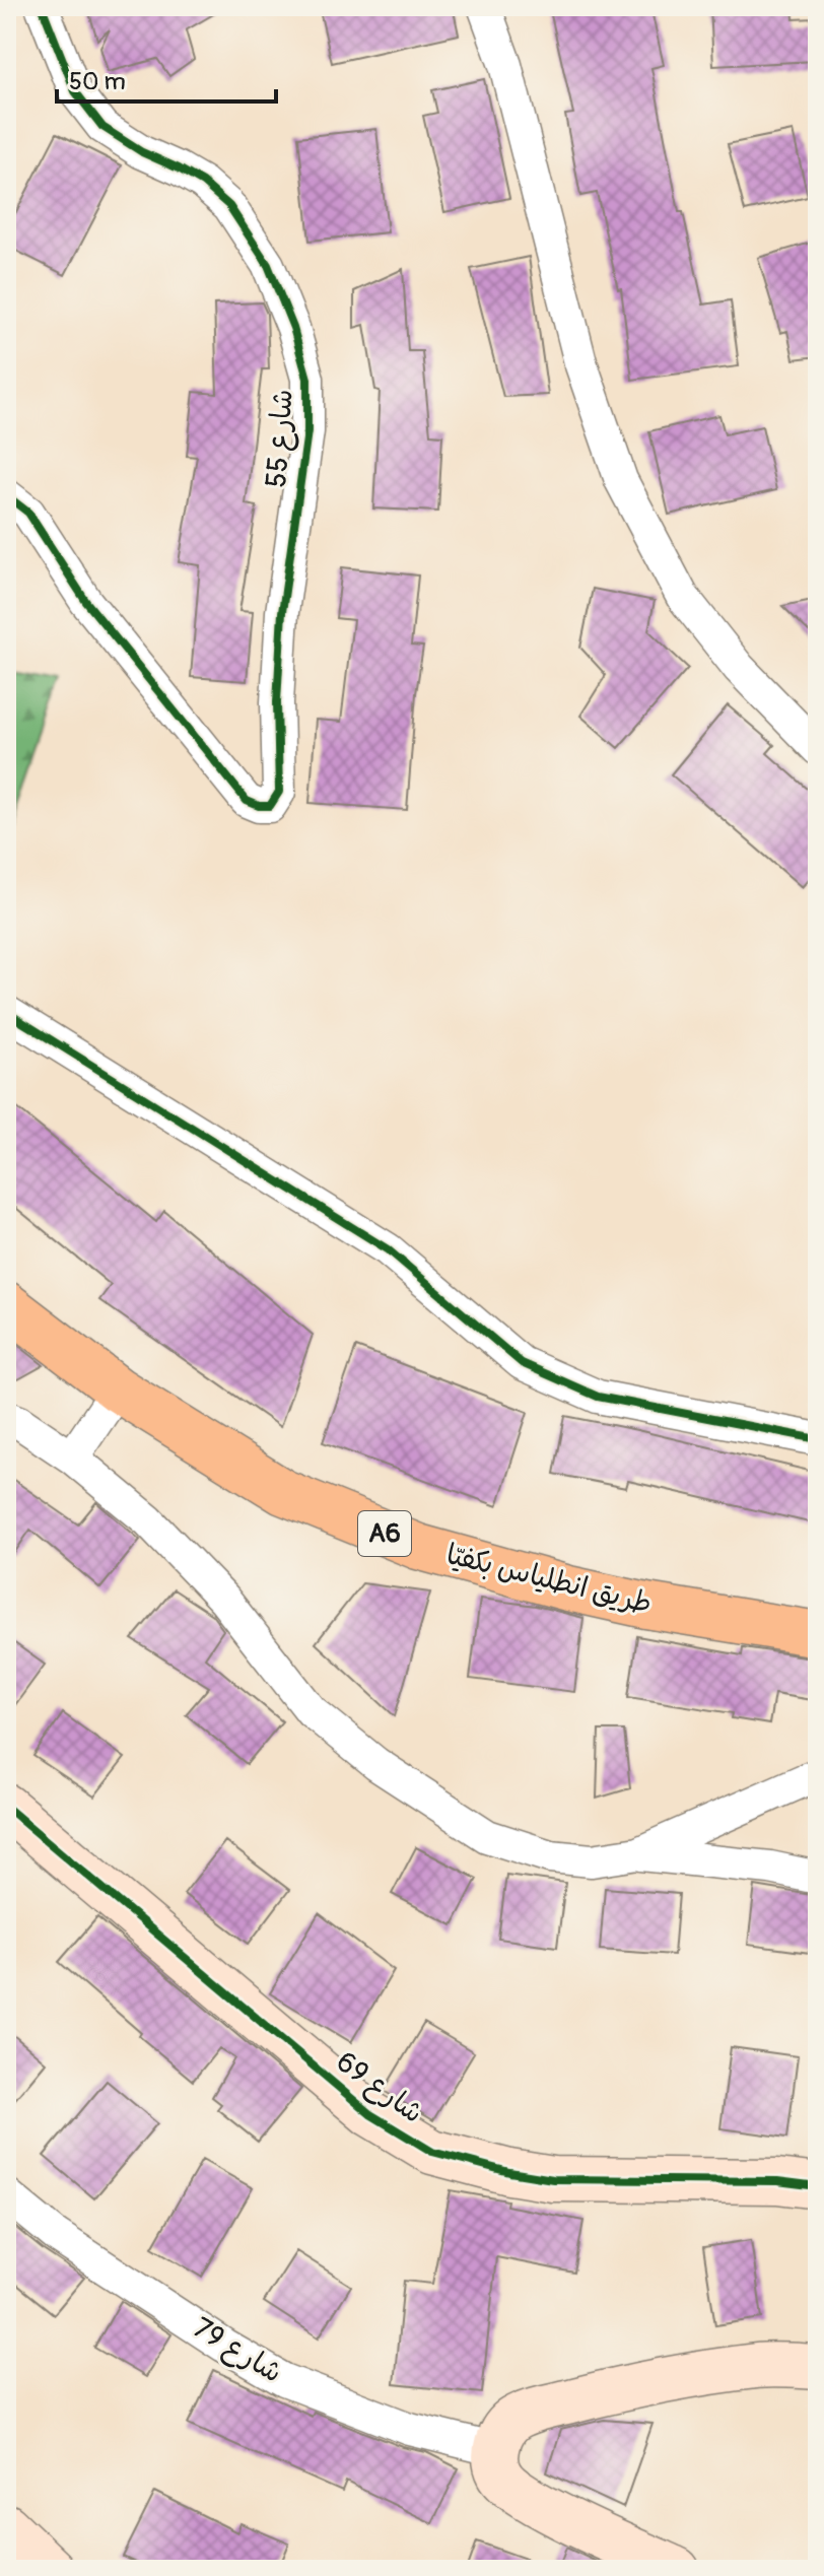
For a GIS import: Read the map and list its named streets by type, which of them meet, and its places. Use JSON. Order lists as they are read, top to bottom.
{
  "streets": {
    "highway": ["A6", "طريق انطلياس بكفيّا"],
    "street": ["شارع 55", "شارع 69", "شارع 79"]
  },
  "scale_bar": "50 m"
}
